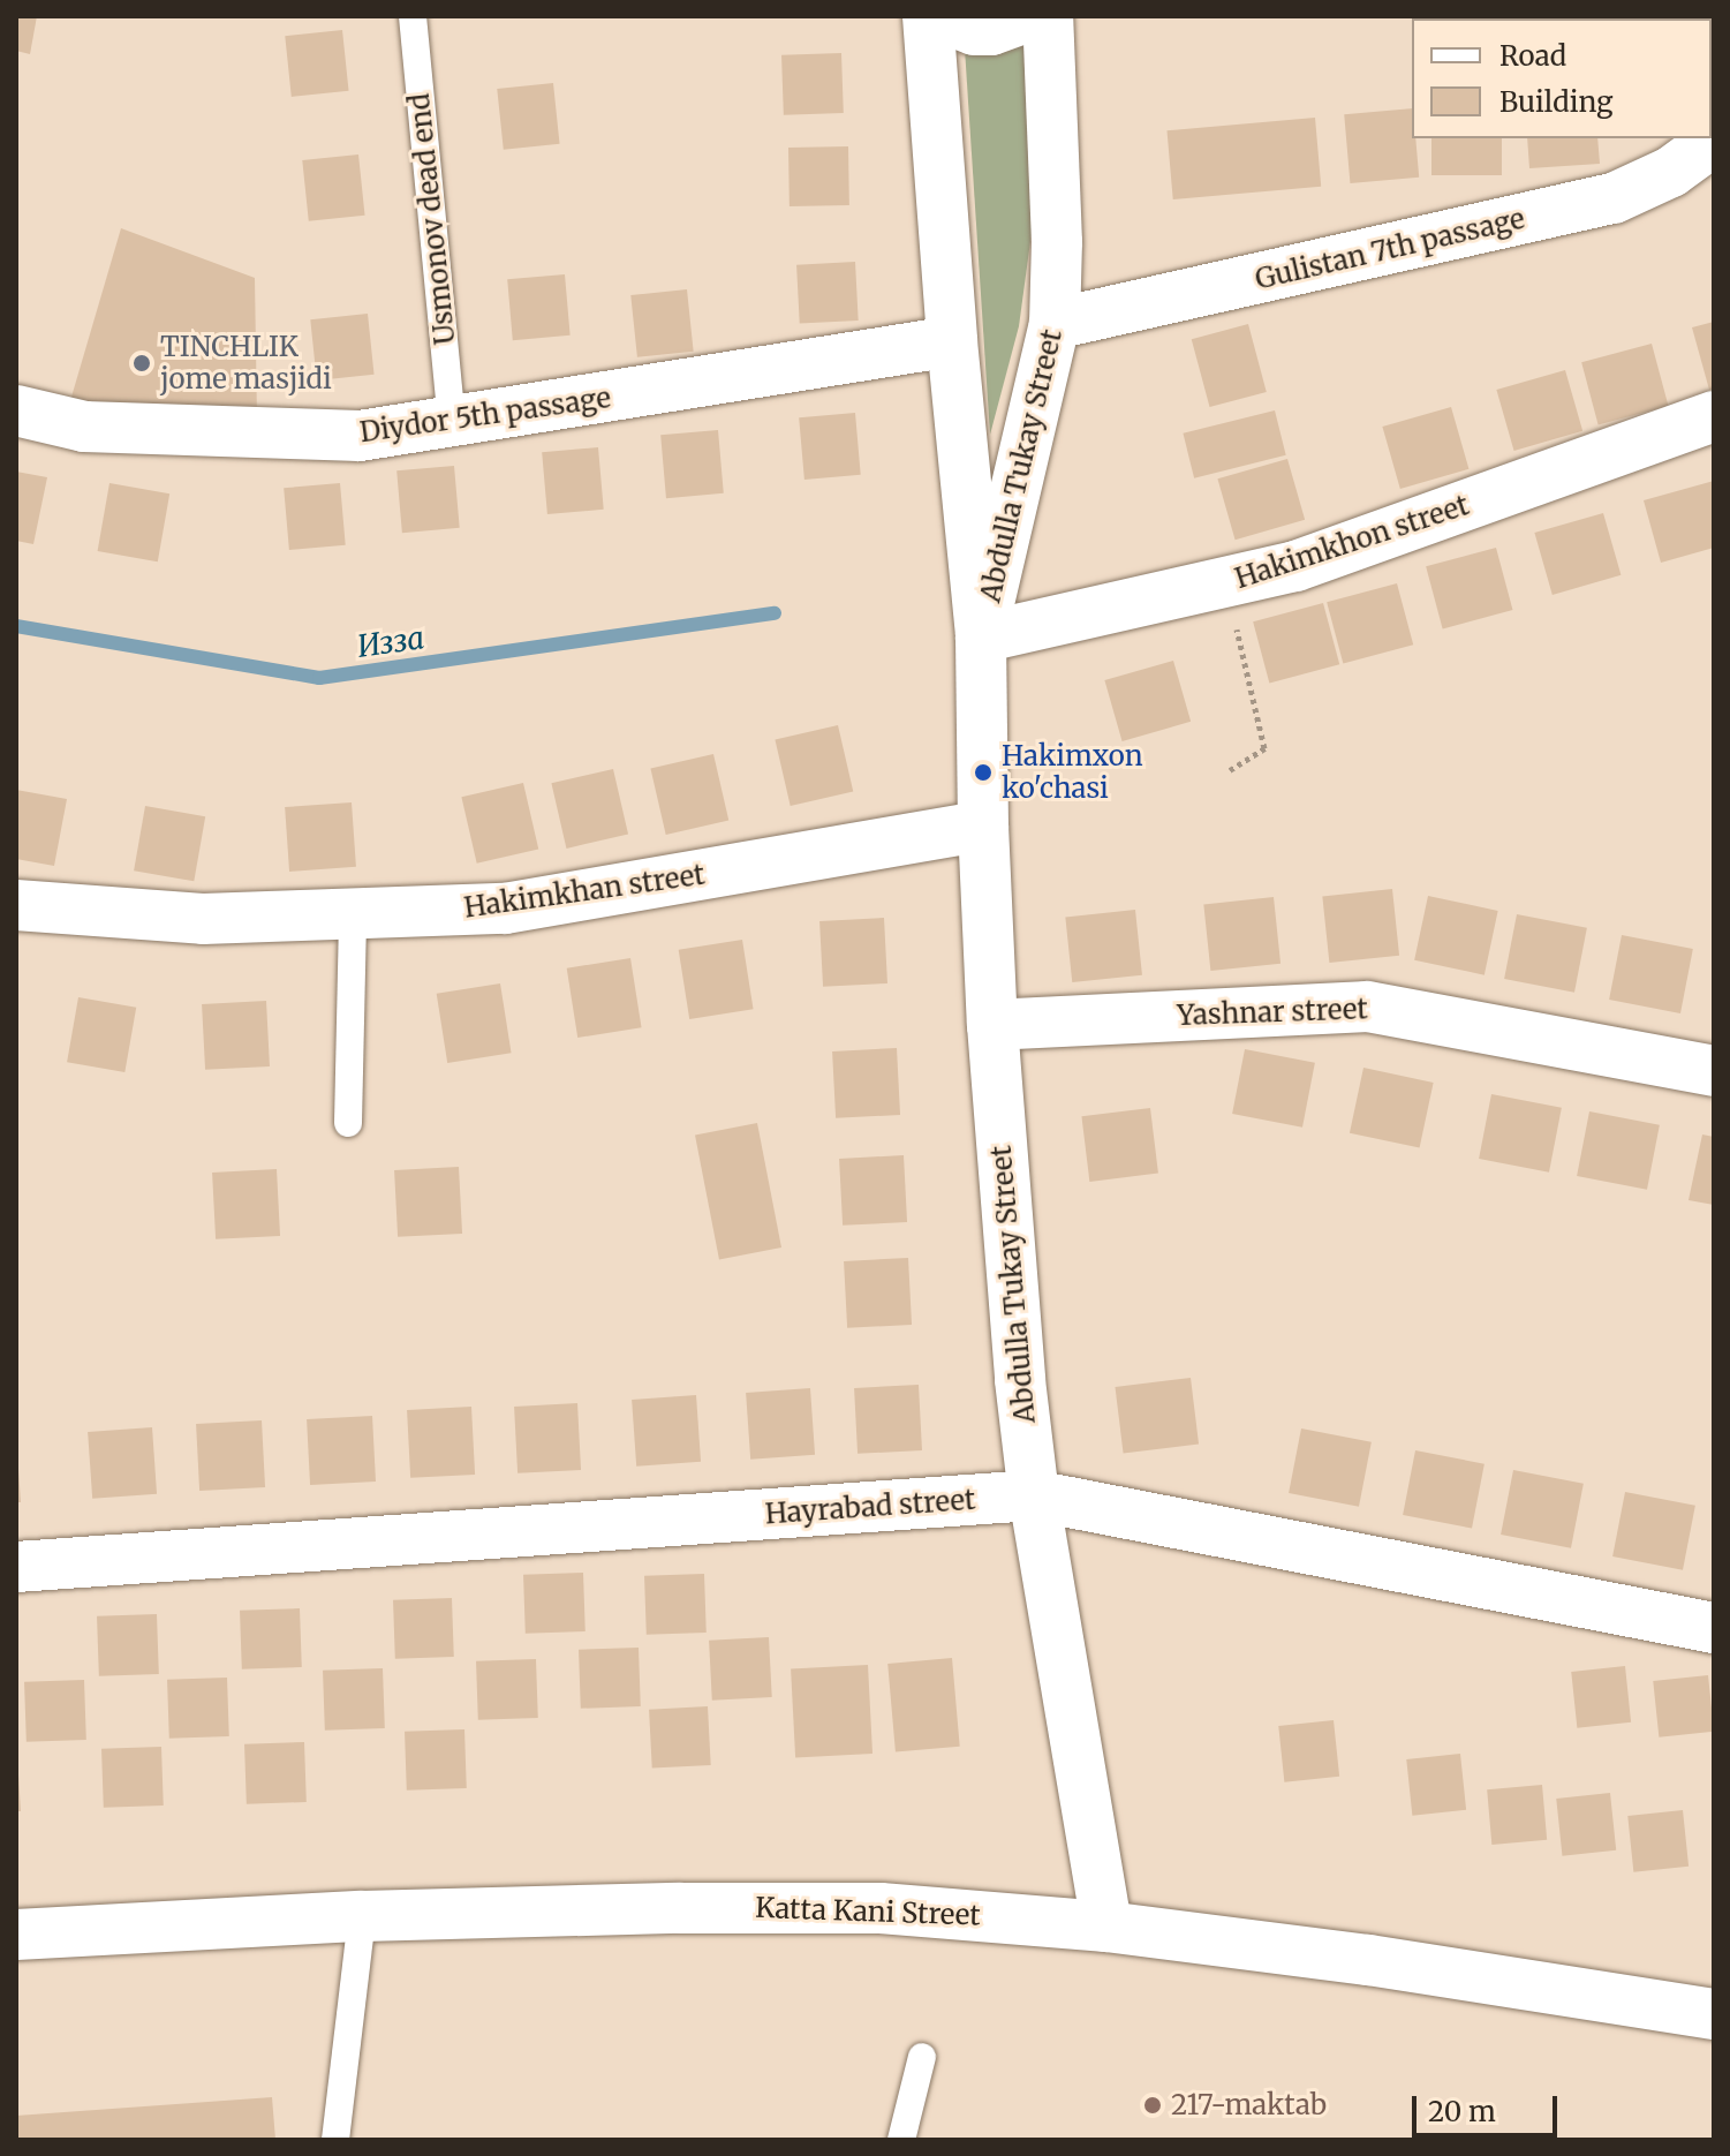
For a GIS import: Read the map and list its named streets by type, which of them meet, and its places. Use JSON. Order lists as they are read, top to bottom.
{
  "streets": {
    "street": [
      "Gulistan 7th passage",
      "Diydor 5th passage",
      "Abdulla Tukay Street",
      "Hakimkhon street",
      "Hakimkhаn street",
      "Yashnar street",
      "Hayrabad street",
      "Katta Kani Street"
    ],
    "lane": ["Usmonov dead end"]
  },
  "crossings": [
    ["Usmonov dead end", "Diydor 5th passage"],
    ["Gulistan 7th passage", "Abdulla Tukay Street"],
    ["Diydor 5th passage", "Abdulla Tukay Street"],
    ["Abdulla Tukay Street", "Hakimkhon street"],
    ["Abdulla Tukay Street", "Hakimkhаn street"],
    ["Abdulla Tukay Street", "Yashnar street"],
    ["Abdulla Tukay Street", "Hayrabad street"],
    ["Abdulla Tukay Street", "Katta Kani Street"]
  ],
  "water": ["Изза"],
  "places": ["TINCHLIK jome masjidi", "Hakimxon ko'chasi", "217-maktab"],
  "legend": ["Road", "Building"],
  "scale_bar": "20 m"
}
